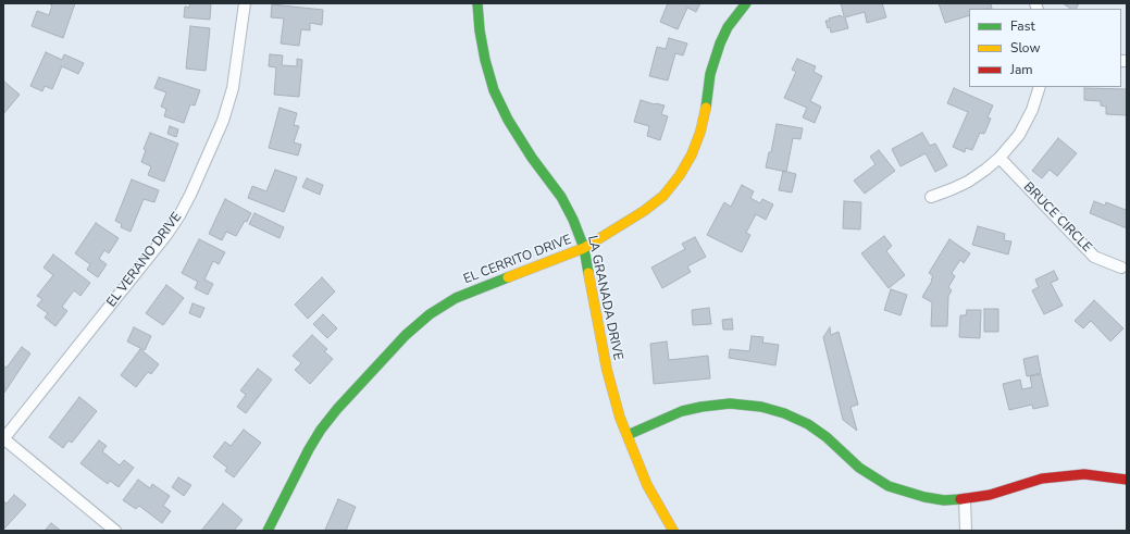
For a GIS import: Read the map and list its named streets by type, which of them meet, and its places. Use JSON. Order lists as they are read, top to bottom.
{
  "streets": {
    "street": [
      "BRUCE CIRCLE",
      "EL VERANO DRIVE",
      "EL CERRITO DRIVE",
      "LA GRANADA DRIVE"
    ]
  },
  "crossings": [
    ["EL CERRITO DRIVE", "LA GRANADA DRIVE"]
  ],
  "legend": ["Fast", "Slow", "Jam"]
}
